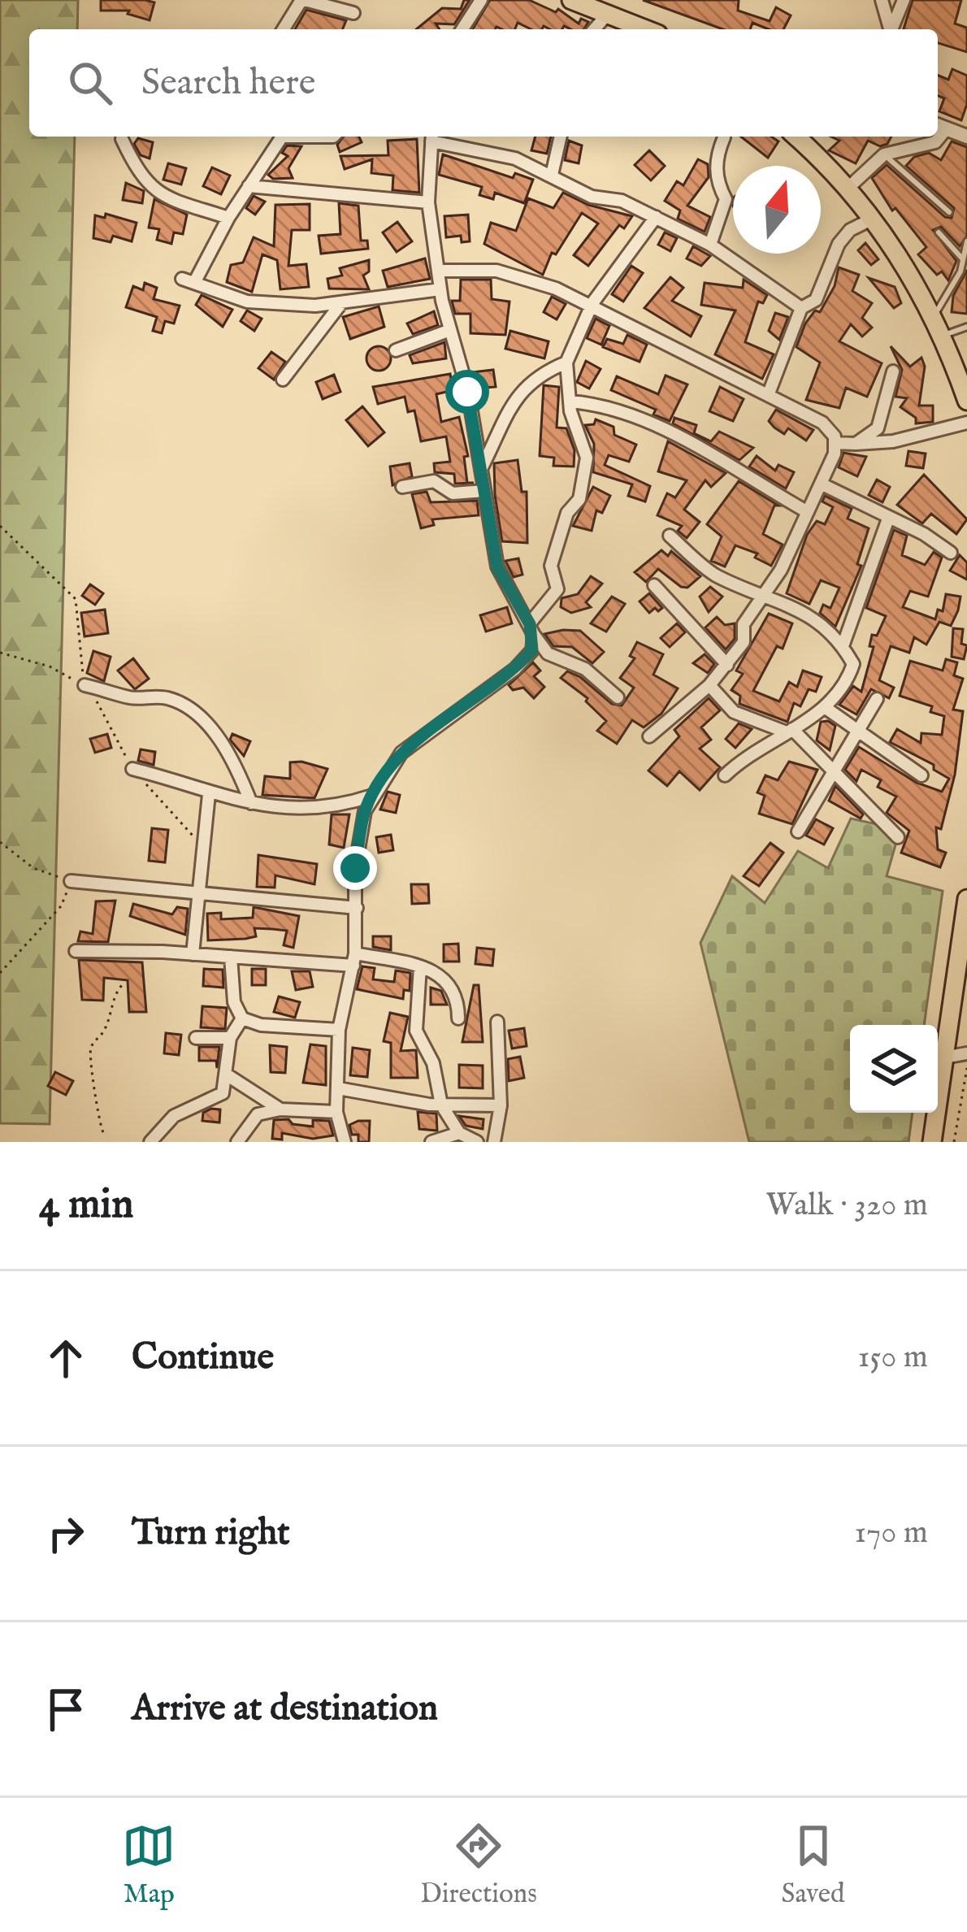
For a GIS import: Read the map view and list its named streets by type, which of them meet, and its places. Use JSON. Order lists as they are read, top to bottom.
{
  "north": "top",
  "page": {
    "search": "Search here",
    "heading": ["4 min", "Walk · 320 m"],
    "list": [
      ["Continue", "150 m"],
      ["Turn right", "170 m"],
      "Arrive at destination"
    ],
    "nav": ["Map", "Directions", "Saved"]
  }
}
